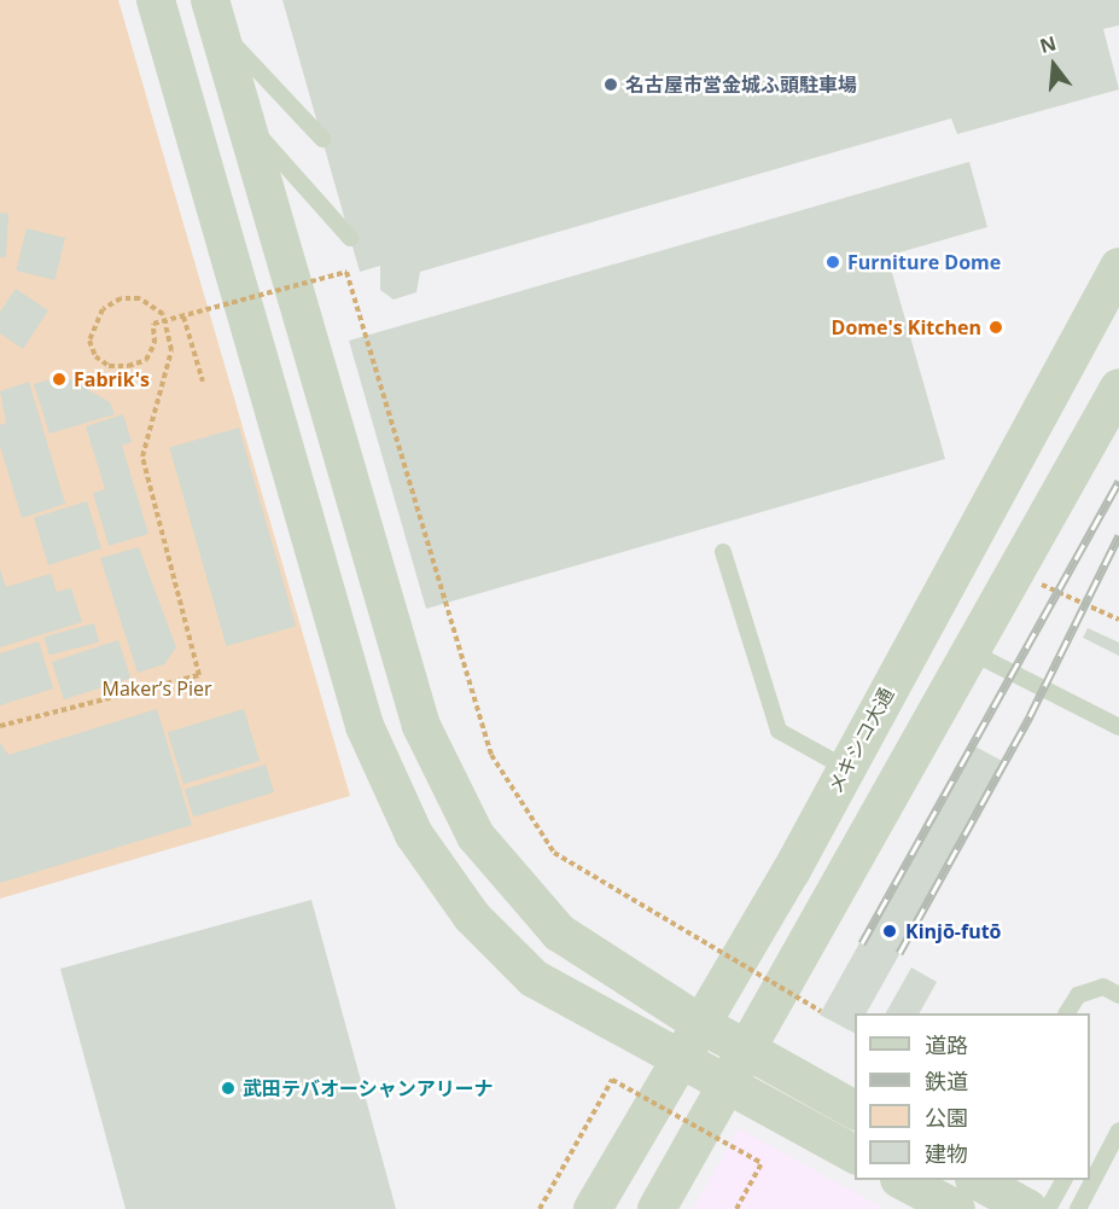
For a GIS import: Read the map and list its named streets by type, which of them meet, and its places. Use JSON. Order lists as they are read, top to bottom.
{
  "streets": {
    "street": ["メキシコ大通"]
  },
  "parks": ["Maker’s Pier"],
  "places": [
    "名古屋市営金城ふ頭駐車場",
    "Furniture Dome",
    "Dome's Kitchen",
    "Fabrik's",
    "Kinjō-futō",
    "武田テバオーシャンアリーナ"
  ],
  "legend": [
    "道路",
    "鉄道",
    "公園",
    "建物"
  ],
  "north": "top"
}
